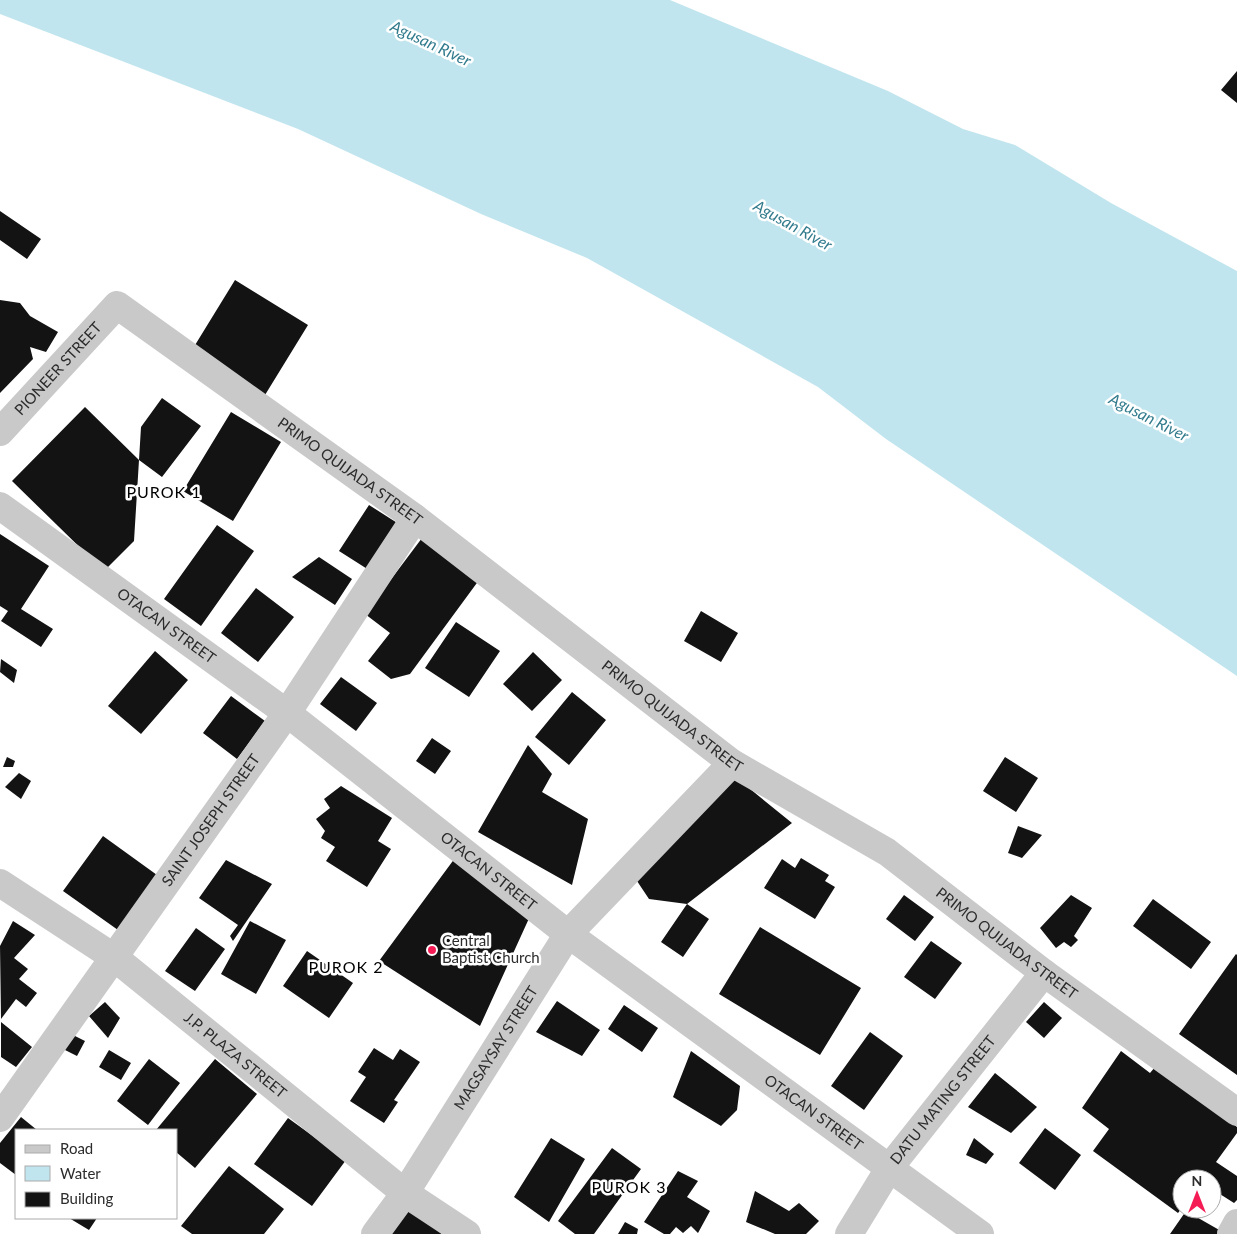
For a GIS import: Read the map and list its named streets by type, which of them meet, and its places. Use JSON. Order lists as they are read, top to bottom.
{
  "streets": {
    "street": [
      "PIONEER STREET",
      "PRIMO QUIJADA STREET",
      "OTACAN STREET",
      "SAINT JOSEPH STREET",
      "MAGSAYSAY STREET",
      "J.P. PLAZA STREET",
      "DATU MATING STREET"
    ]
  },
  "crossings": [
    ["PIONEER STREET", "PRIMO QUIJADA STREET"],
    ["PRIMO QUIJADA STREET", "SAINT JOSEPH STREET"],
    ["PRIMO QUIJADA STREET", "MAGSAYSAY STREET"],
    ["PRIMO QUIJADA STREET", "DATU MATING STREET"],
    ["OTACAN STREET", "SAINT JOSEPH STREET"],
    ["OTACAN STREET", "MAGSAYSAY STREET"],
    ["OTACAN STREET", "DATU MATING STREET"],
    ["SAINT JOSEPH STREET", "J.P. PLAZA STREET"],
    ["MAGSAYSAY STREET", "J.P. PLAZA STREET"]
  ],
  "districts": ["PUROK 1", "PUROK 2", "PUROK 3"],
  "water": ["Agusan River"],
  "places": ["Central Baptist Church"],
  "legend": ["Road", "Water", "Building"],
  "north": "top"
}
